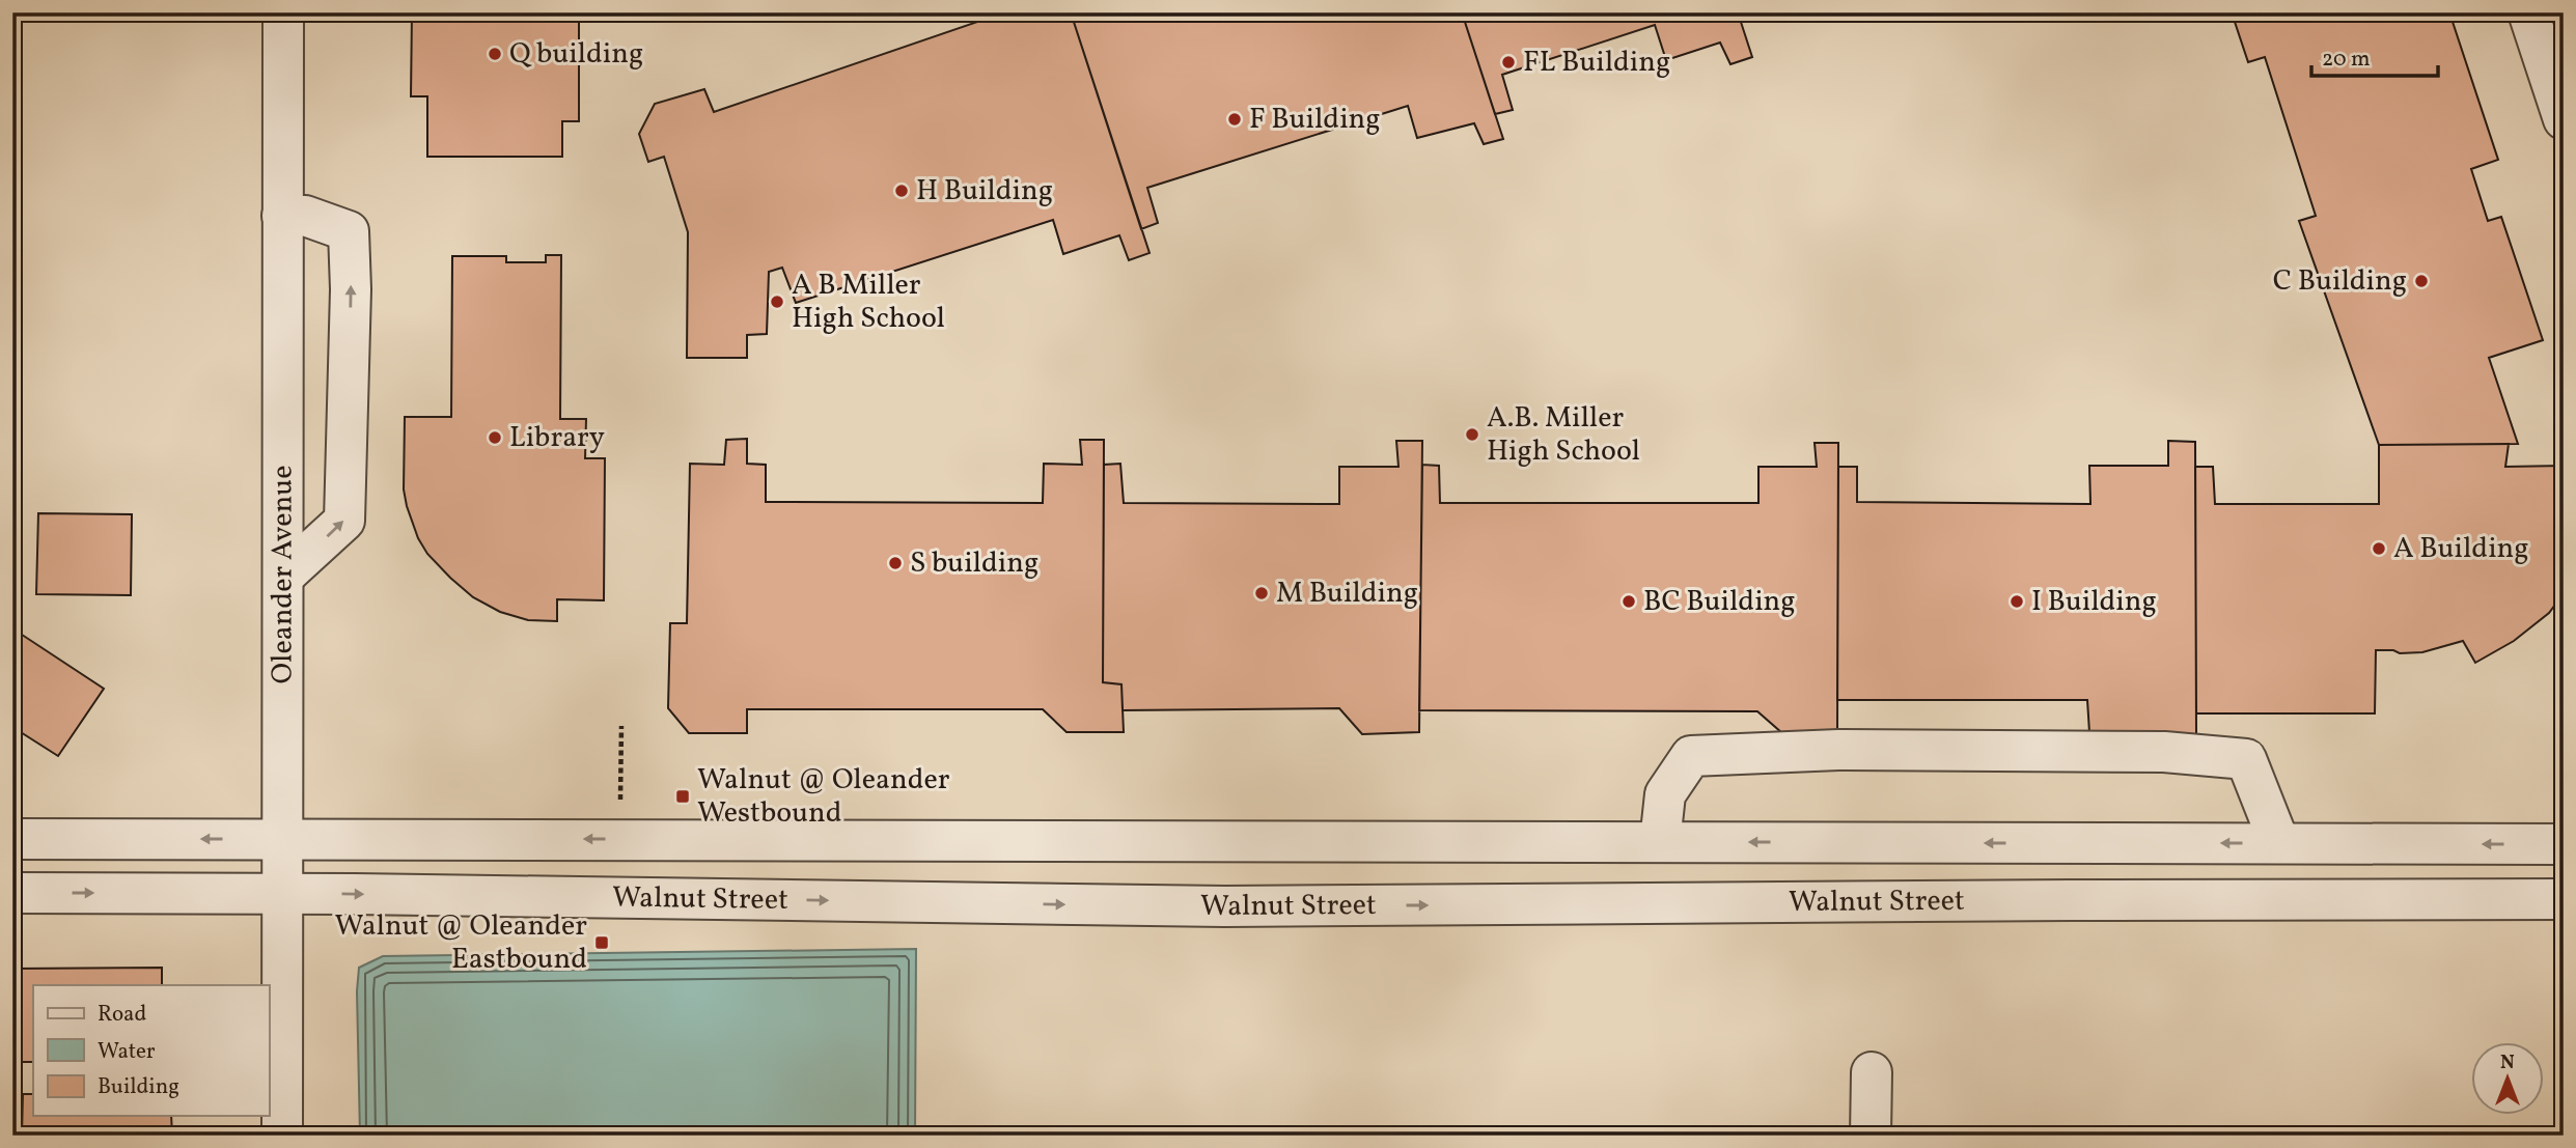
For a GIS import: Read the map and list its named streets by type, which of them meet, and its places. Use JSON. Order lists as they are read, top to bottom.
{
  "streets": {
    "street": ["Oleander Avenue", "Walnut Street"]
  },
  "crossings": [
    ["Oleander Avenue", "Walnut Street"]
  ],
  "places": {
    "other": [
      "Q building",
      "FL Building",
      "F Building",
      "H Building",
      "C Building",
      "A B Miller High School",
      "A.B. Miller High School",
      "Library",
      "A Building",
      "S building",
      "M Building",
      "BC Building",
      "I Building"
    ],
    "transit": ["Walnut @ Oleander Westbound", "Walnut @ Oleander Eastbound"]
  },
  "legend": ["Road", "Water", "Building"],
  "scale_bar": "20 m",
  "north": "top"
}
